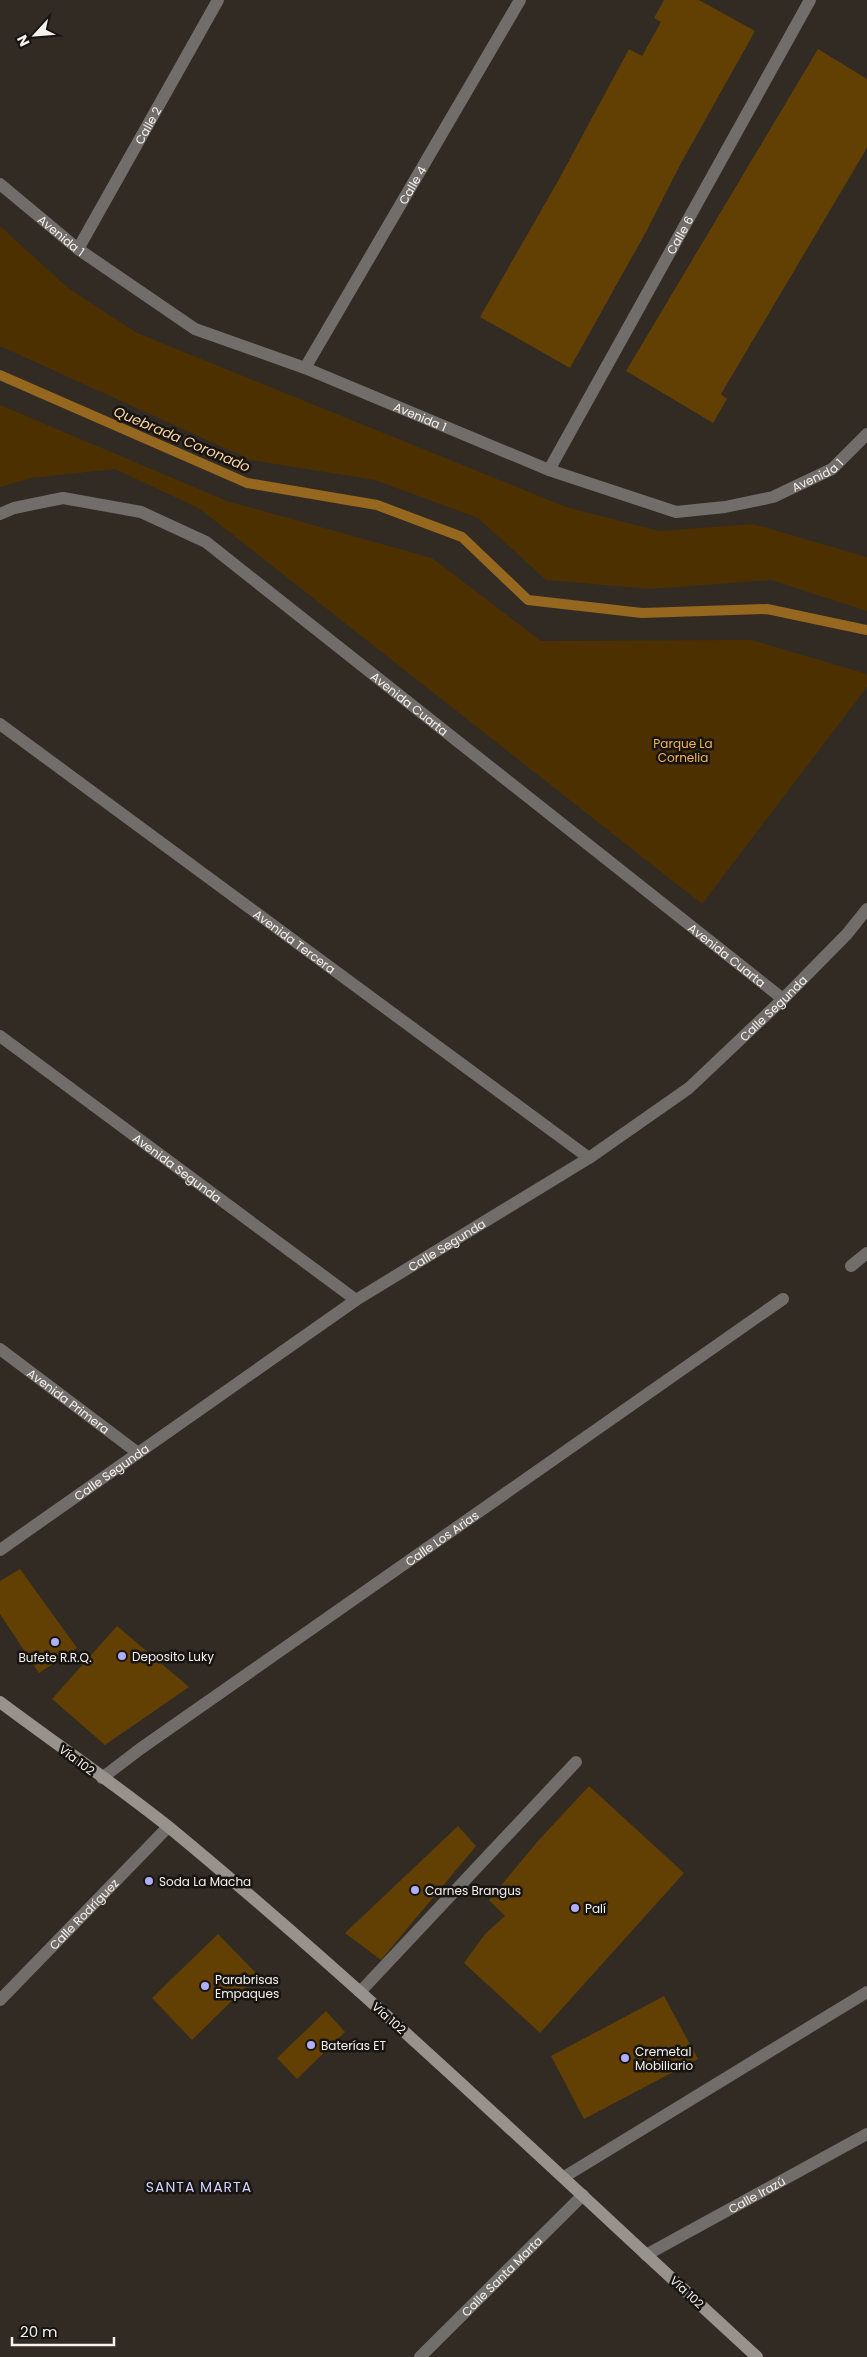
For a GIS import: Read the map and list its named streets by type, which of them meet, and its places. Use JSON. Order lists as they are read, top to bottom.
{
  "streets": {
    "main road": ["Vía 102"],
    "street": [
      "Calle 2",
      "Calle 4",
      "Avenida 1",
      "Calle 6",
      "Avenida Cuarta",
      "Avenida Tercera",
      "Calle Segunda",
      "Avenida Segunda",
      "Avenida Primera",
      "Calle Los Arias",
      "Calle Rodríguez",
      "Calle Irazú",
      "Calle Santa Marta"
    ]
  },
  "crossings": [
    ["Calle 2", "Avenida 1"],
    ["Calle 4", "Avenida 1"],
    ["Avenida 1", "Calle 6"],
    ["Avenida Cuarta", "Calle Segunda"],
    ["Avenida Tercera", "Calle Segunda"],
    ["Calle Segunda", "Avenida Segunda"],
    ["Calle Segunda", "Avenida Primera"],
    ["Calle Los Arias", "Vía 102"],
    ["Vía 102", "Calle Rodríguez"],
    ["Vía 102", "Calle Irazú"],
    ["Vía 102", "Calle Santa Marta"]
  ],
  "districts": ["SANTA MARTA"],
  "water": ["Quebrada Coronado"],
  "parks": ["Parque La Cornelia"],
  "places": [
    "Bufete R.R.Q.",
    "Deposito Luky",
    "Soda La Macha",
    "Carnes Brangus",
    "Palí",
    "Parabrisas Empaques",
    "Baterías ET",
    "Cremetal Mobiliario"
  ],
  "scale_bar": "20 m",
  "north": "bottom left"
}
